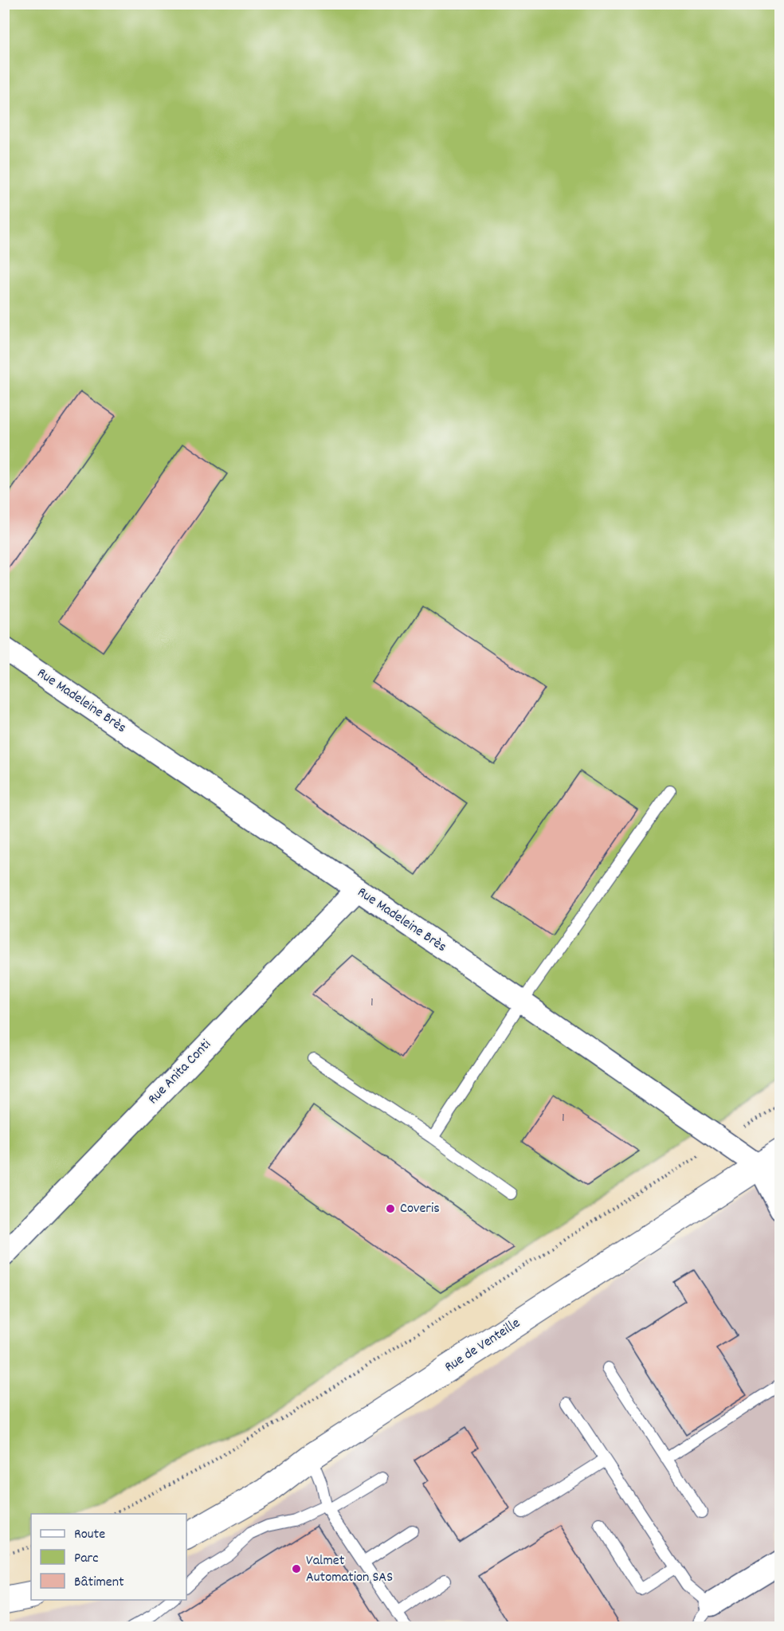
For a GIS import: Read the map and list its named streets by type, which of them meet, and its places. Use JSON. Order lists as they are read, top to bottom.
{
  "streets": {
    "street": ["Rue Madeleine Brès", "Rue Anita Conti", "Rue de Venteille"]
  },
  "crossings": [
    ["Rue Madeleine Brès", "Rue Anita Conti"],
    ["Rue Madeleine Brès", "Rue de Venteille"]
  ],
  "places": ["Coveris", "Valmet Automation SAS"],
  "house_numbers": ["1", "1"],
  "legend": ["Route", "Parc", "Bâtiment"]
}
